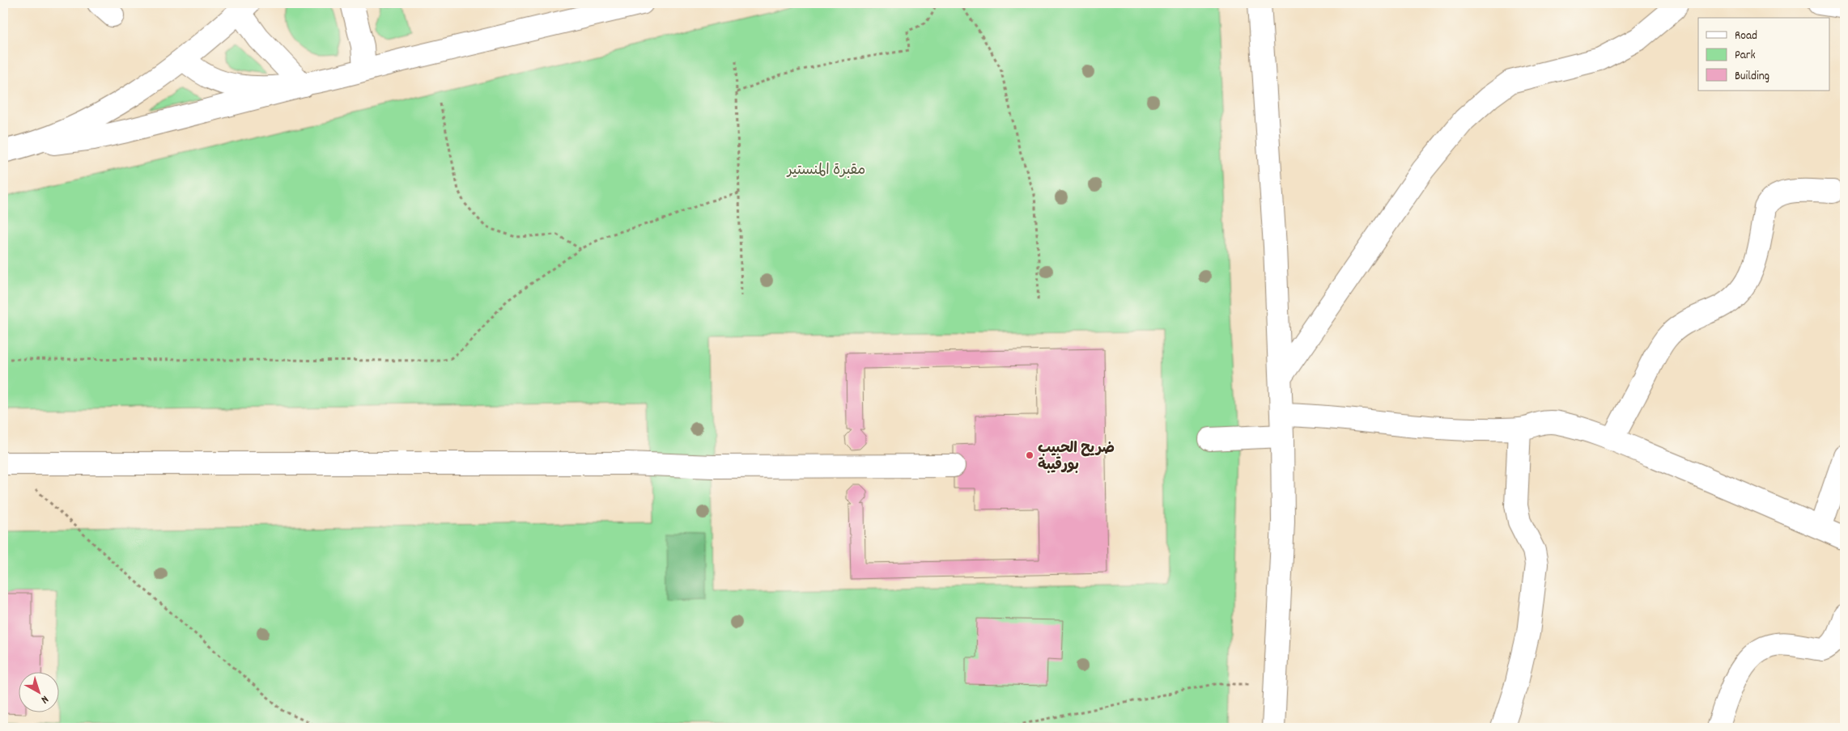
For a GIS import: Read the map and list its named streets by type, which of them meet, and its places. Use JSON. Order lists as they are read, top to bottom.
{
  "parks": ["مقبرة المنستير"],
  "places": ["ضريح الحبيب بورقيبة"],
  "legend": ["Road", "Park", "Building"],
  "north": "bottom right"
}
